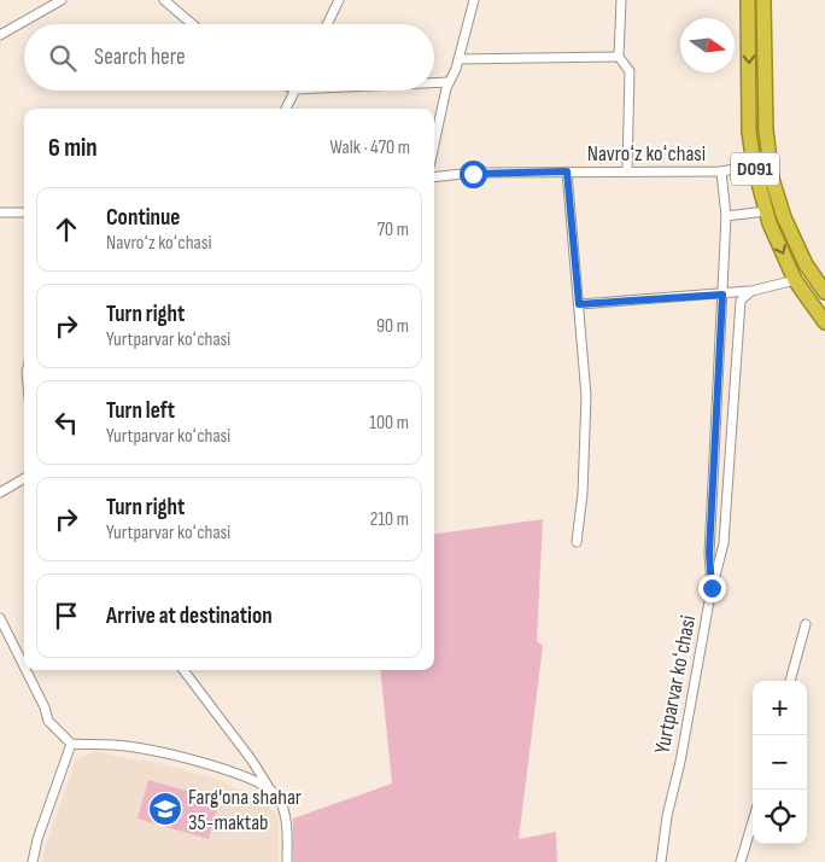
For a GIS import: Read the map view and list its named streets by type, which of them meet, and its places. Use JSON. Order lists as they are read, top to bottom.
{
  "streets": {
    "highway": ["D091"],
    "street": ["Navroʻz koʻchasi", "Yurtparvar koʻchasi"]
  },
  "crossings": [
    ["Navroʻz koʻchasi", "D091"],
    ["Navroʻz koʻchasi", "Yurtparvar koʻchasi"]
  ],
  "places": {
    "school or university": ["Farg'ona shahar 35-maktab"]
  },
  "north": "right",
  "page": {
    "search": "Search here",
    "heading": ["6 min", "Walk · 470 m"],
    "list": [
      ["Continue", "Navroʻz koʻchasi", "70 m"],
      ["Turn right", "Yurtparvar koʻchasi", "90 m"],
      ["Turn left", "Yurtparvar koʻchasi", "100 m"],
      ["Turn right", "Yurtparvar koʻchasi", "210 m"],
      "Arrive at destination"
    ],
    "map_buttons": ["+", "−"]
  }
}
